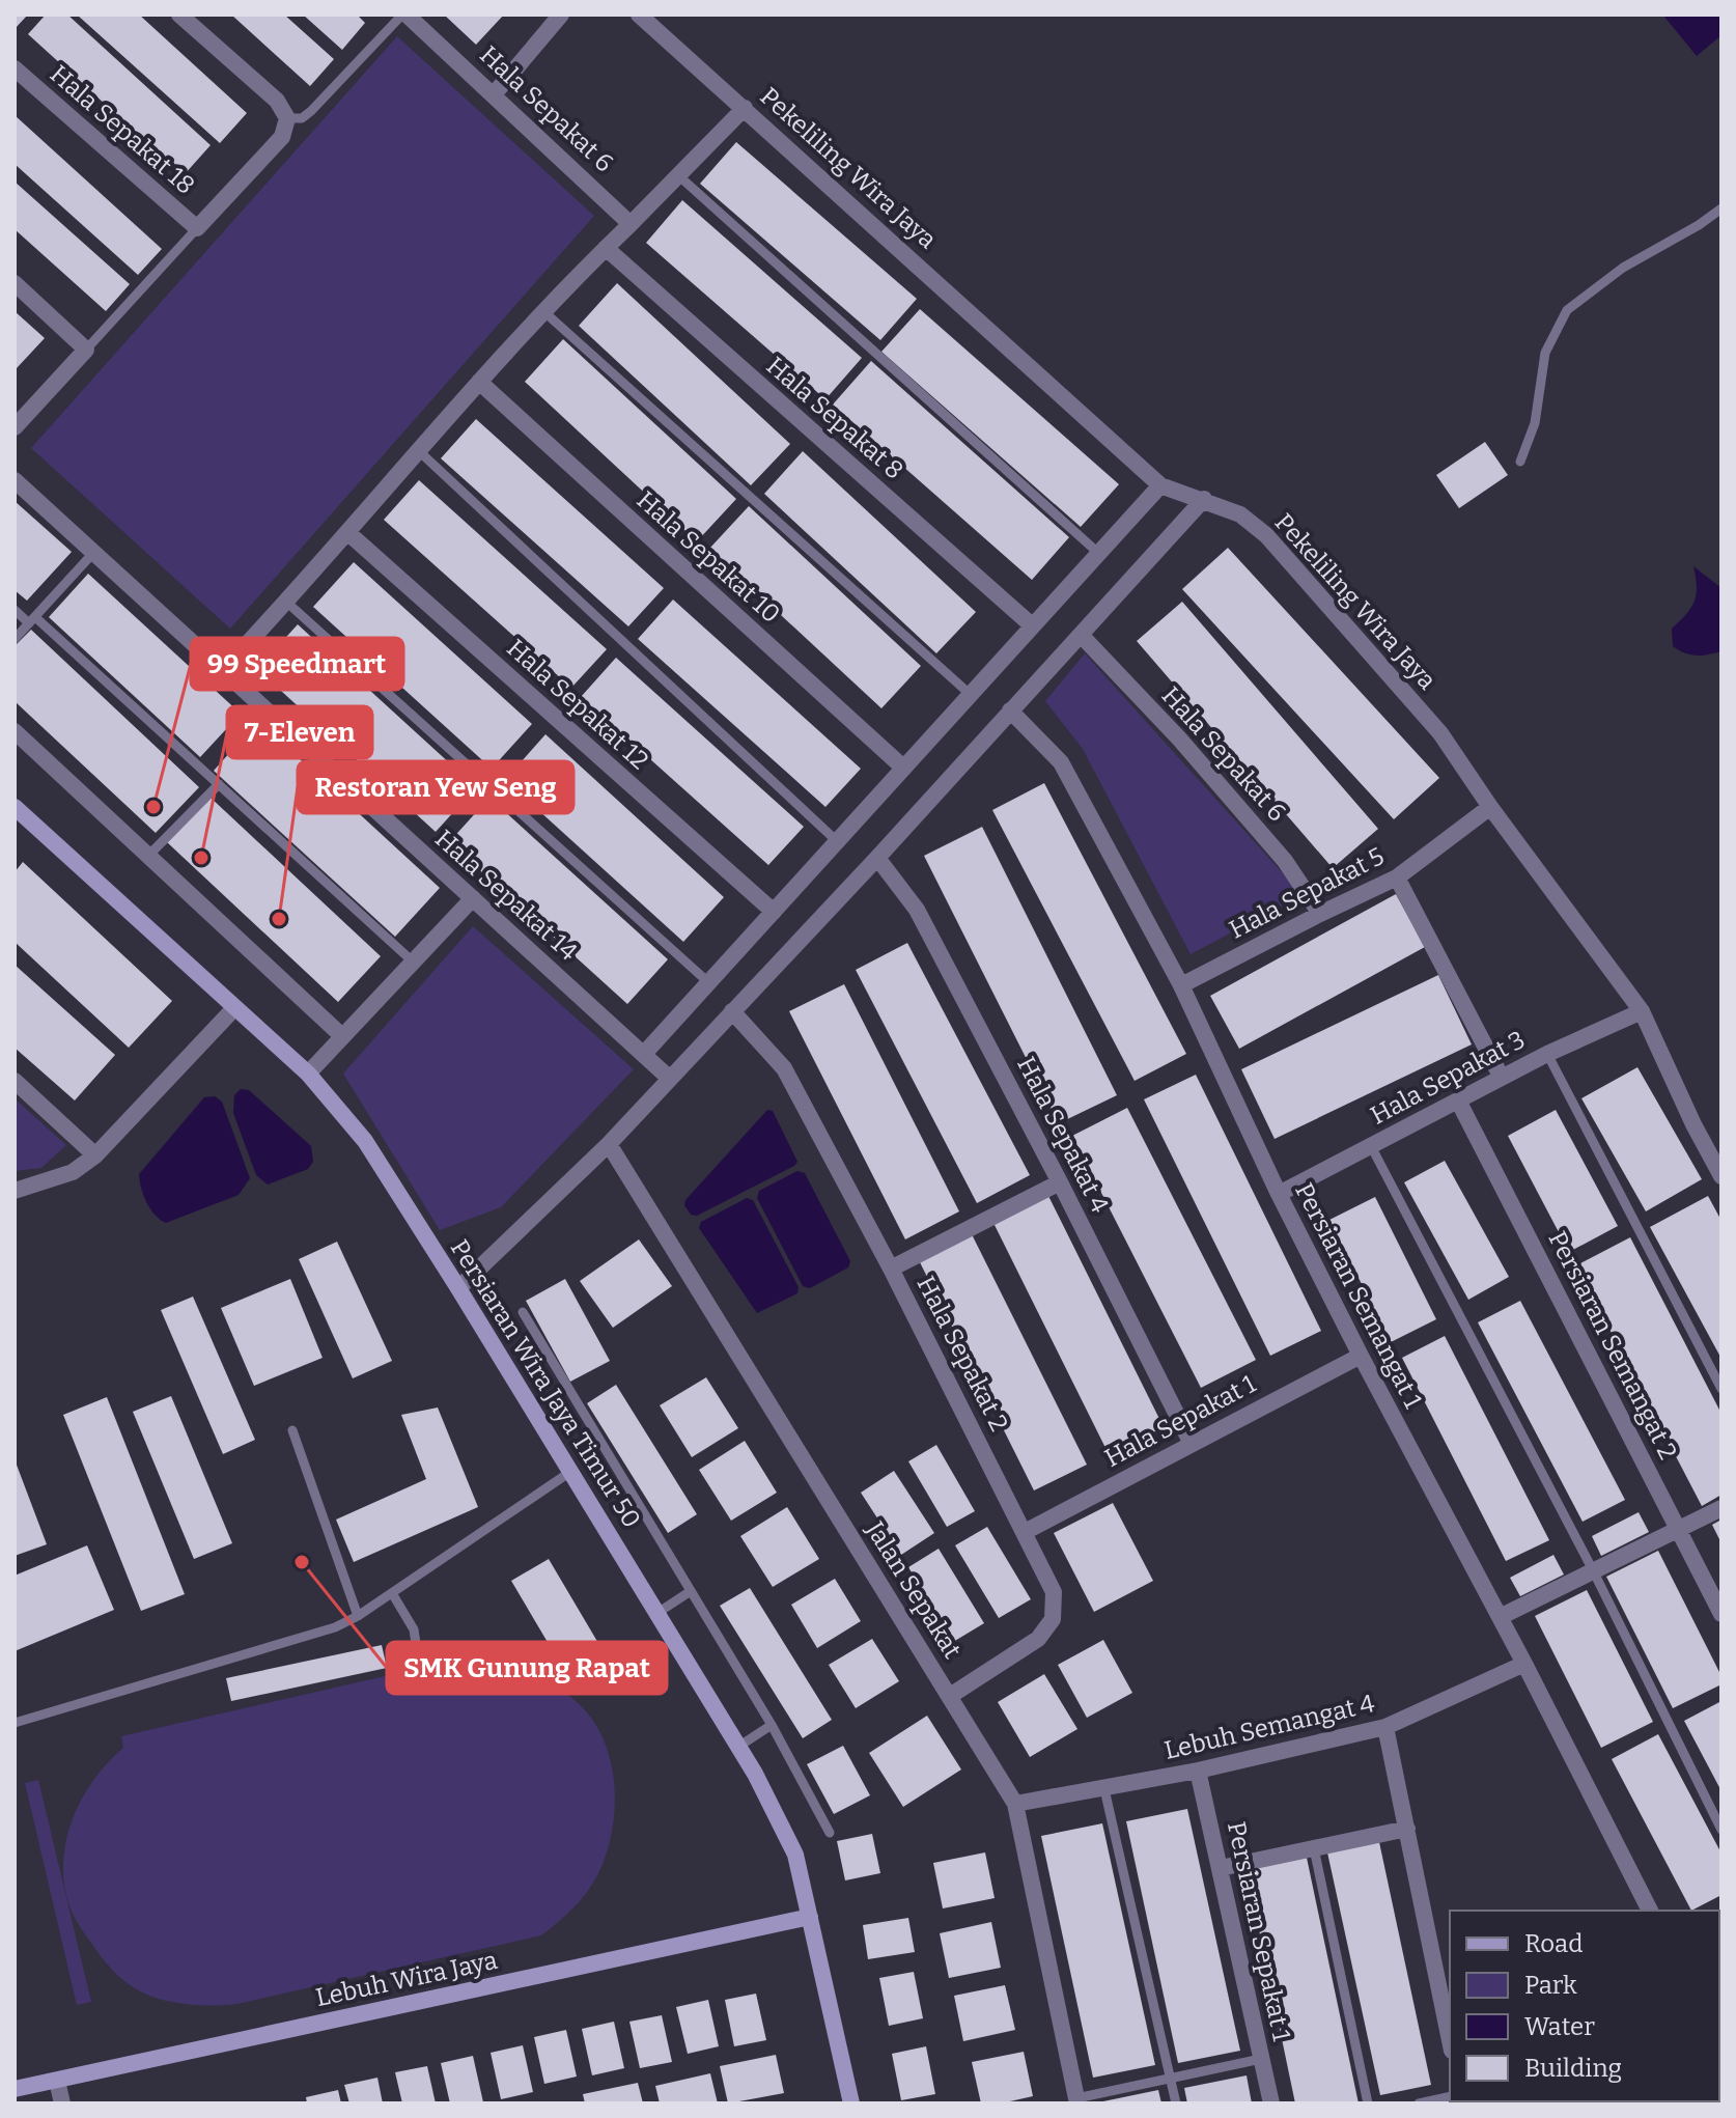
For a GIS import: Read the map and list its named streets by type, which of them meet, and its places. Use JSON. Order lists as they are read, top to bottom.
{
  "streets": {
    "street": [
      "Hala Sepakat 6",
      "Hala Sepakat 18",
      "Pekeliling Wira Jaya",
      "Hala Sepakat 8",
      "Hala Sepakat 10",
      "Hala Sepakat 12",
      "Hala Sepakat 5",
      "Hala Sepakat 14",
      "Hala Sepakat 3",
      "Hala Sepakat 4",
      "Persiaran Semangat 1",
      "Persiaran Semangat 2",
      "Hala Sepakat 2",
      "Persiaran Wira Jaya Timur 50",
      "Hala Sepakat 1",
      "Jalan Sepakat",
      "Lebuh Semangat 4",
      "Persiaran Sepakat 1",
      "Lebuh Wira Jaya"
    ]
  },
  "crossings": [
    ["Hala Sepakat 6", "Hala Sepakat 5"],
    ["Pekeliling Wira Jaya", "Hala Sepakat 5"],
    ["Pekeliling Wira Jaya", "Hala Sepakat 3"],
    ["Hala Sepakat 5", "Persiaran Semangat 1"],
    ["Hala Sepakat 3", "Persiaran Semangat 1"],
    ["Hala Sepakat 3", "Persiaran Semangat 2"],
    ["Hala Sepakat 4", "Hala Sepakat 1"],
    ["Persiaran Semangat 1", "Hala Sepakat 1"],
    ["Persiaran Semangat 1", "Lebuh Semangat 4"],
    ["Hala Sepakat 2", "Hala Sepakat 1"],
    ["Hala Sepakat 2", "Jalan Sepakat"],
    ["Persiaran Wira Jaya Timur 50", "Lebuh Wira Jaya"],
    ["Jalan Sepakat", "Lebuh Semangat 4"],
    ["Lebuh Semangat 4", "Persiaran Sepakat 1"]
  ],
  "places": [
    "99 Speedmart",
    "7-Eleven",
    "Restoran Yew Seng",
    "SMK Gunung Rapat"
  ],
  "legend": [
    "Road",
    "Park",
    "Water",
    "Building"
  ]
}
